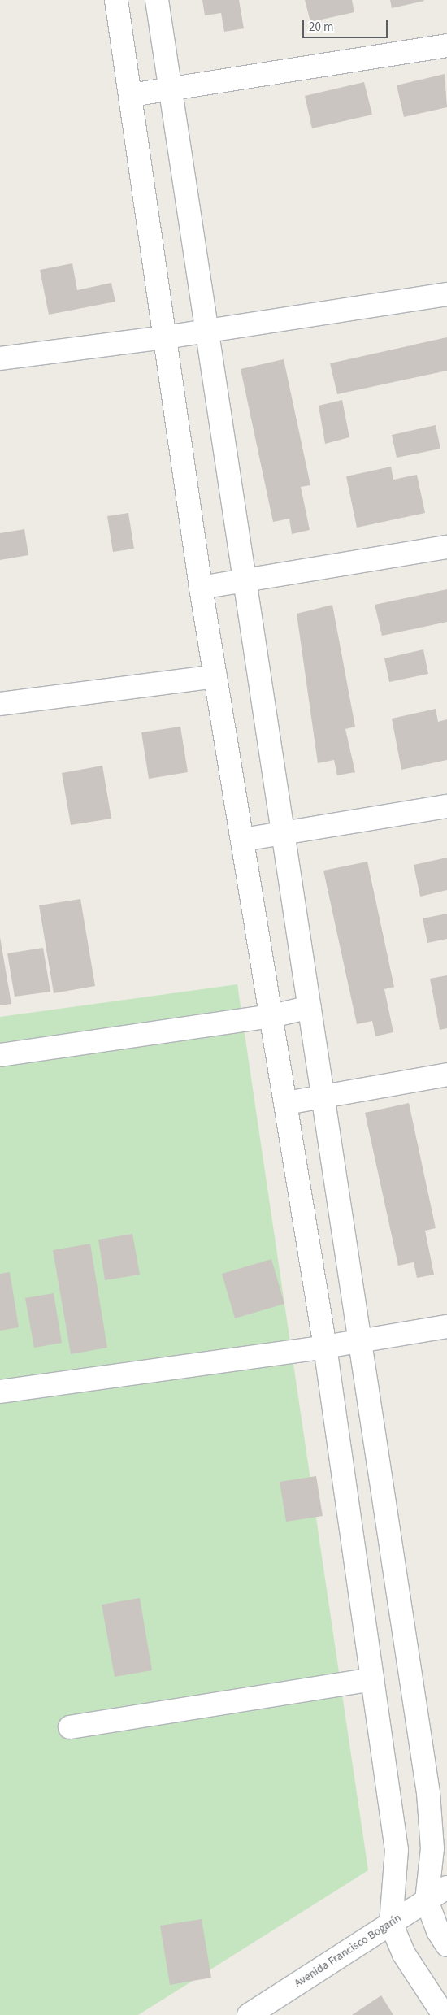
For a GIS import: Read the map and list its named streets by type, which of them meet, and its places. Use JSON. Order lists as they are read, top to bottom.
{
  "streets": {
    "street": ["Avenida Francisco Bogarín"]
  },
  "scale_bar": "20 m"
}
